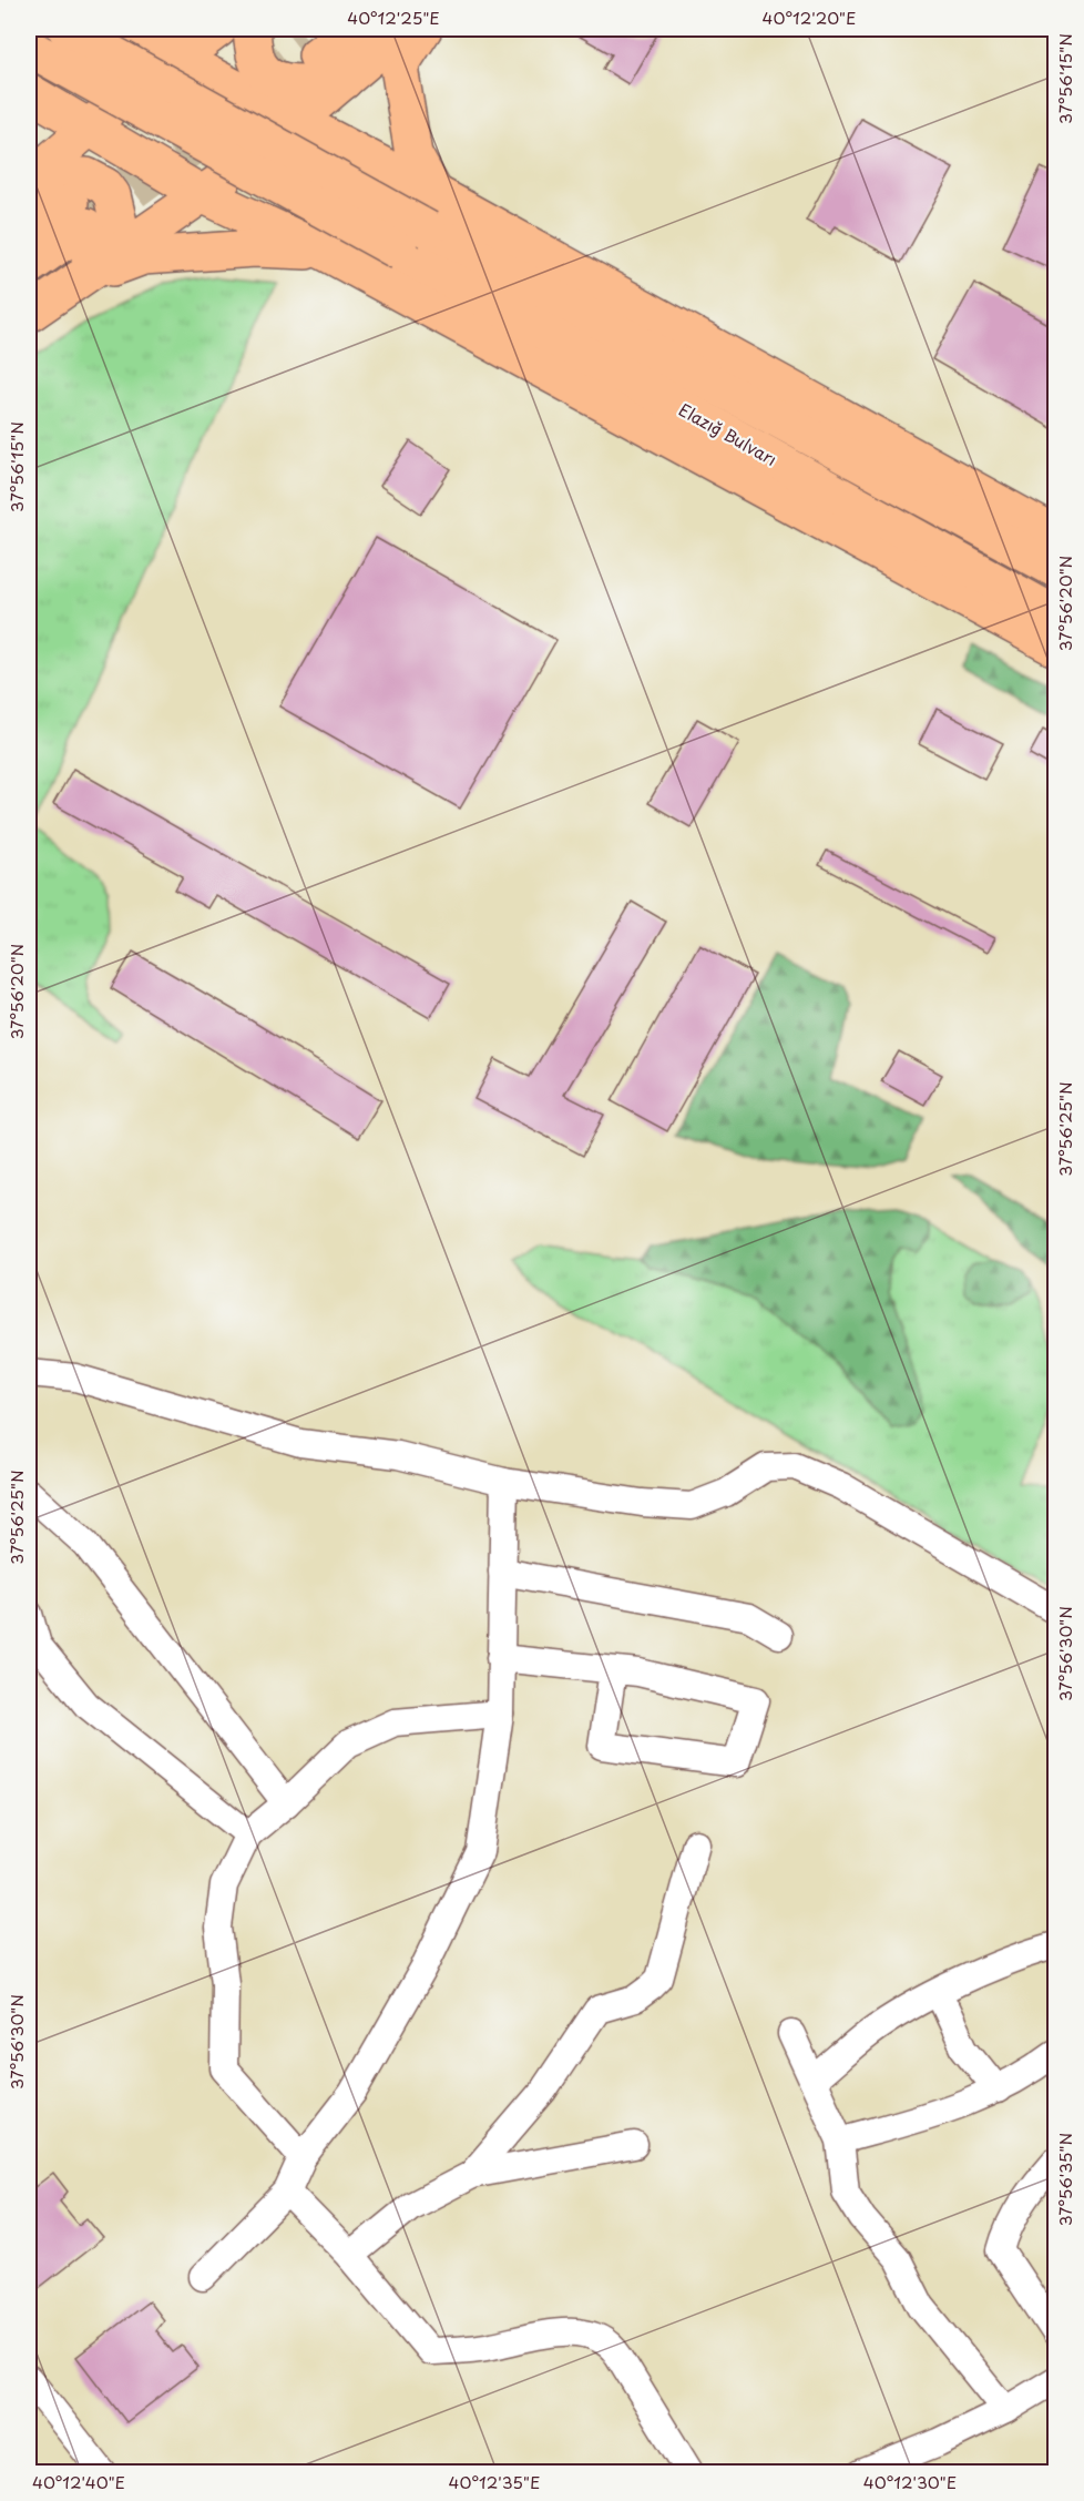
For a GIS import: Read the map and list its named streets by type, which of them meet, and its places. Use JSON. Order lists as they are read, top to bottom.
{
  "streets": {
    "highway": ["Elazığ Bulvarı"]
  },
  "coordinates": [
    "40°12'25\"E",
    "40°12'20\"E",
    "37°56'15\"N",
    "37°56'20\"N",
    "37°56'25\"N",
    "37°56'30\"N",
    "37°56'35\"N",
    "40°12'40\"E",
    "40°12'35\"E",
    "40°12'30\"E"
  ]
}
